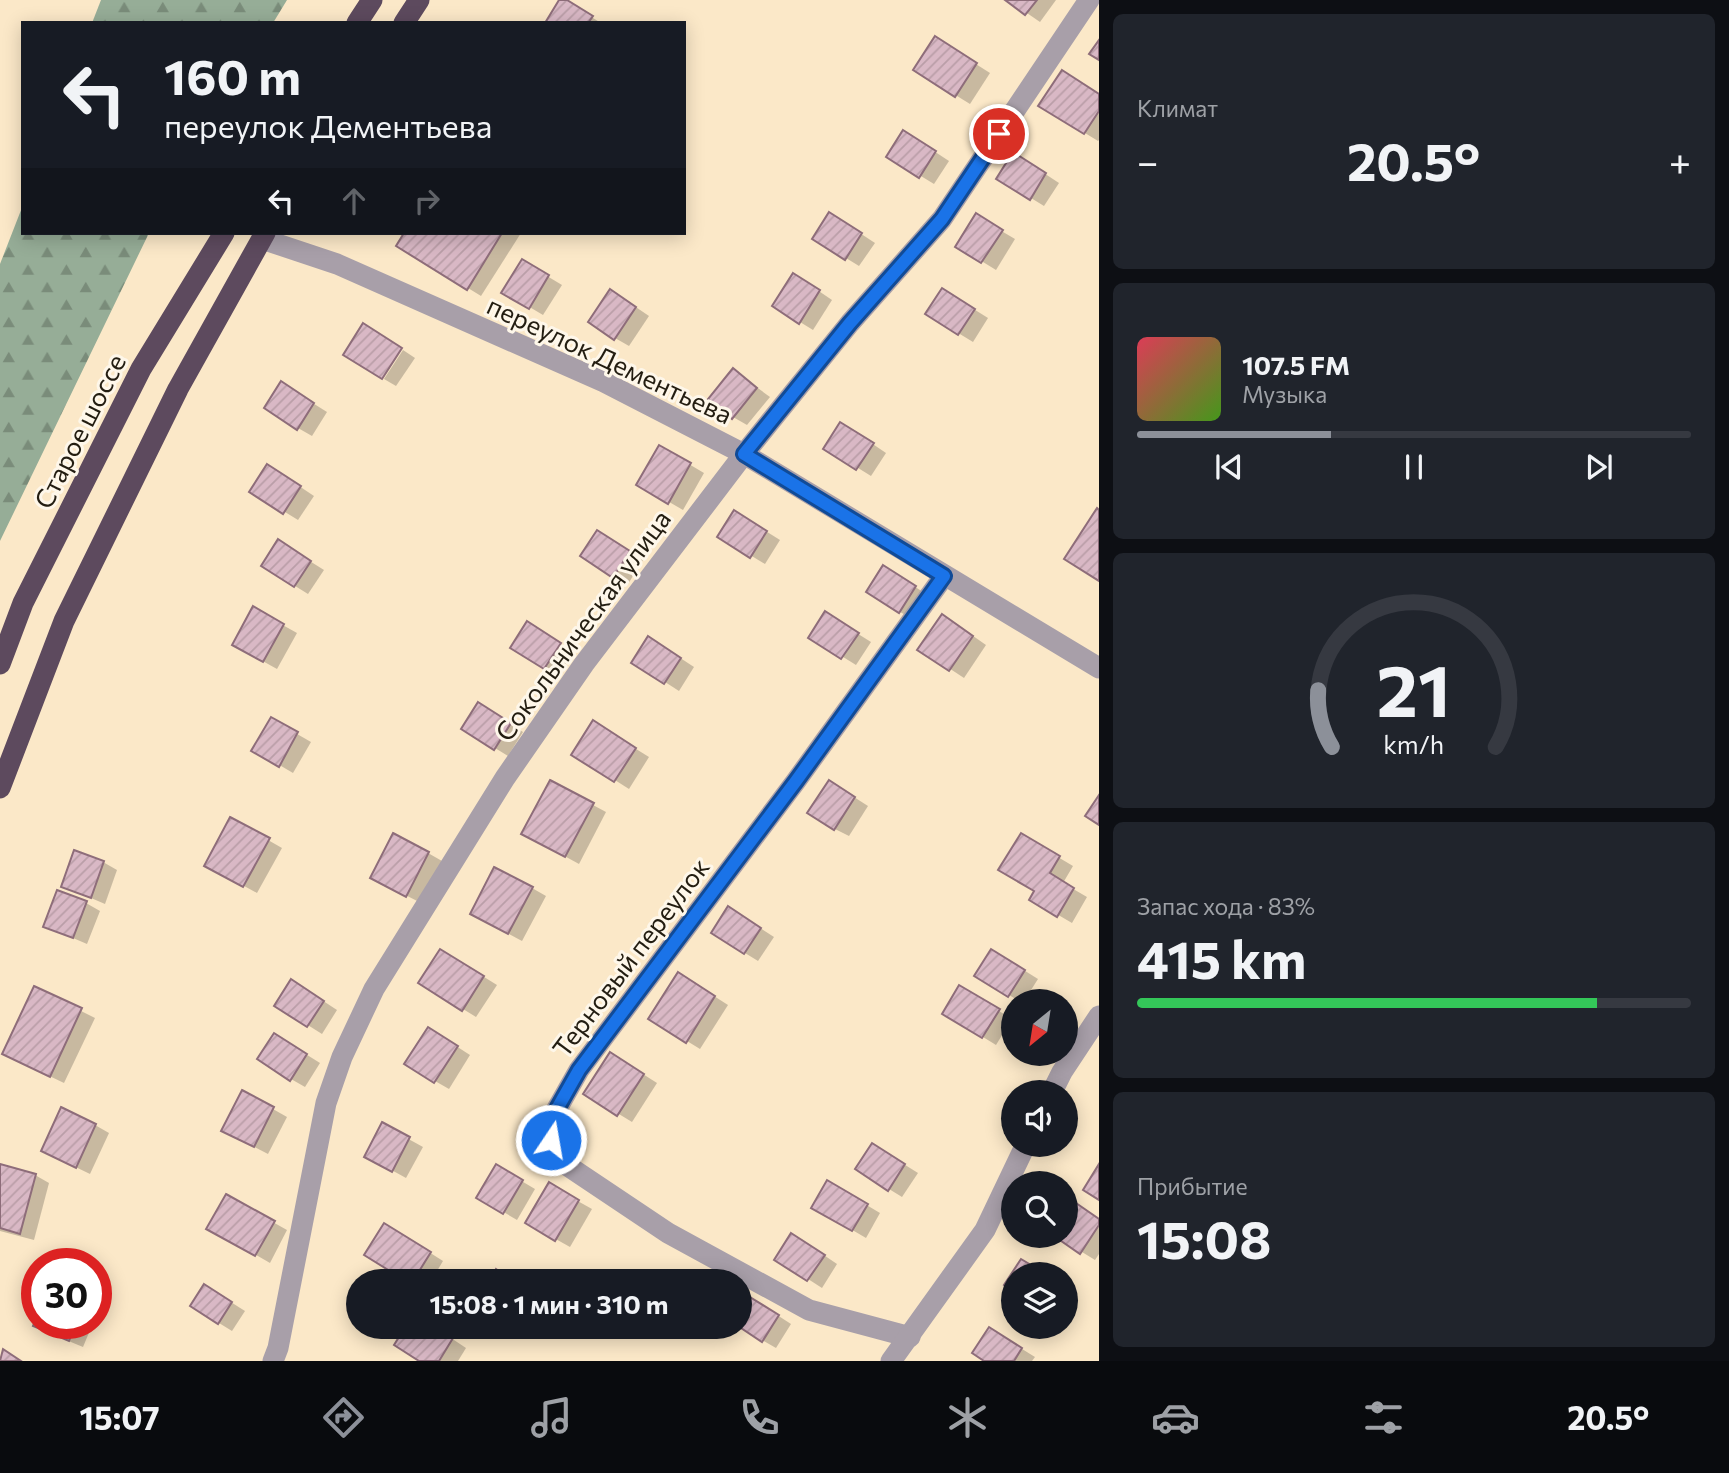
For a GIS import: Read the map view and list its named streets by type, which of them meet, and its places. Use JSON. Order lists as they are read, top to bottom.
{
  "streets": {
    "highway": ["Старое шоссе"],
    "street": ["переулок Дементьева", "Сокольническая улица", "Терновый переулок"]
  },
  "crossings": [
    ["переулок Дементьева", "Сокольническая улица"],
    ["переулок Дементьева", "Терновый переулок"]
  ],
  "north": "bottom left",
  "page": {
    "tile": [
      "Климат",
      ["Запас хода · 83%", "415 km"],
      ["Прибытие", "15:08"]
    ],
    "turn": ["160 m", "переулок Дементьева"],
    "heat": ["−", "20.5°", "+"],
    "song": ["107.5 FM", "Музыка"],
    "limit": "30",
    "trip": "15:08 · 1 мин · 310 m",
    "tabs": ["15:07", "20.5°"],
    "gauge": ["21", "km/h"]
  }
}
